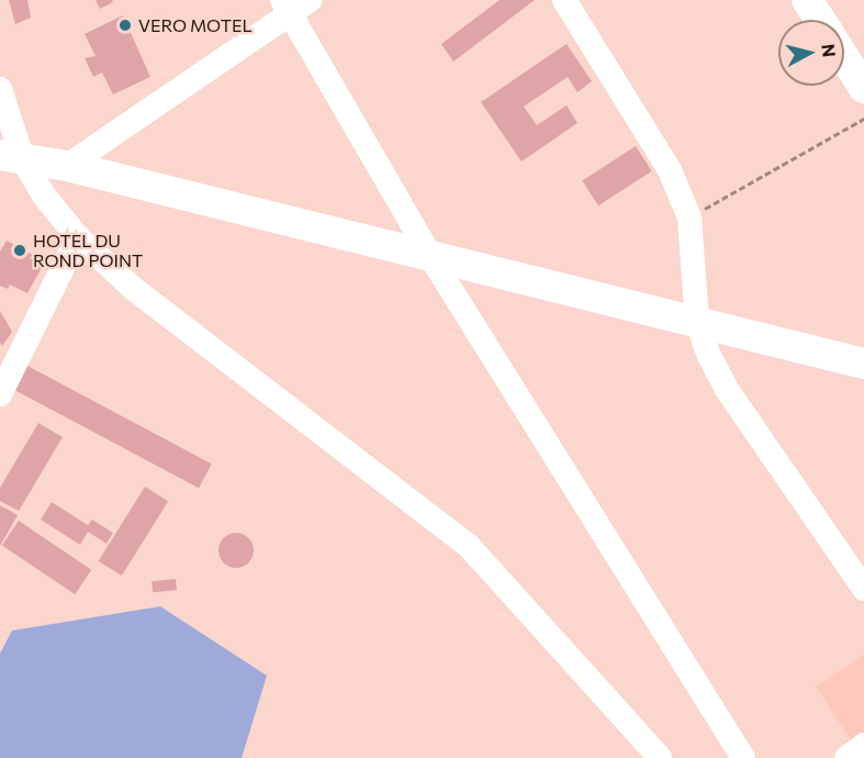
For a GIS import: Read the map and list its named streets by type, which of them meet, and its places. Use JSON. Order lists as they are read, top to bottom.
{
  "places": ["VERO MOTEL", "HOTEL DU ROND POINT"],
  "north": "right"
}
